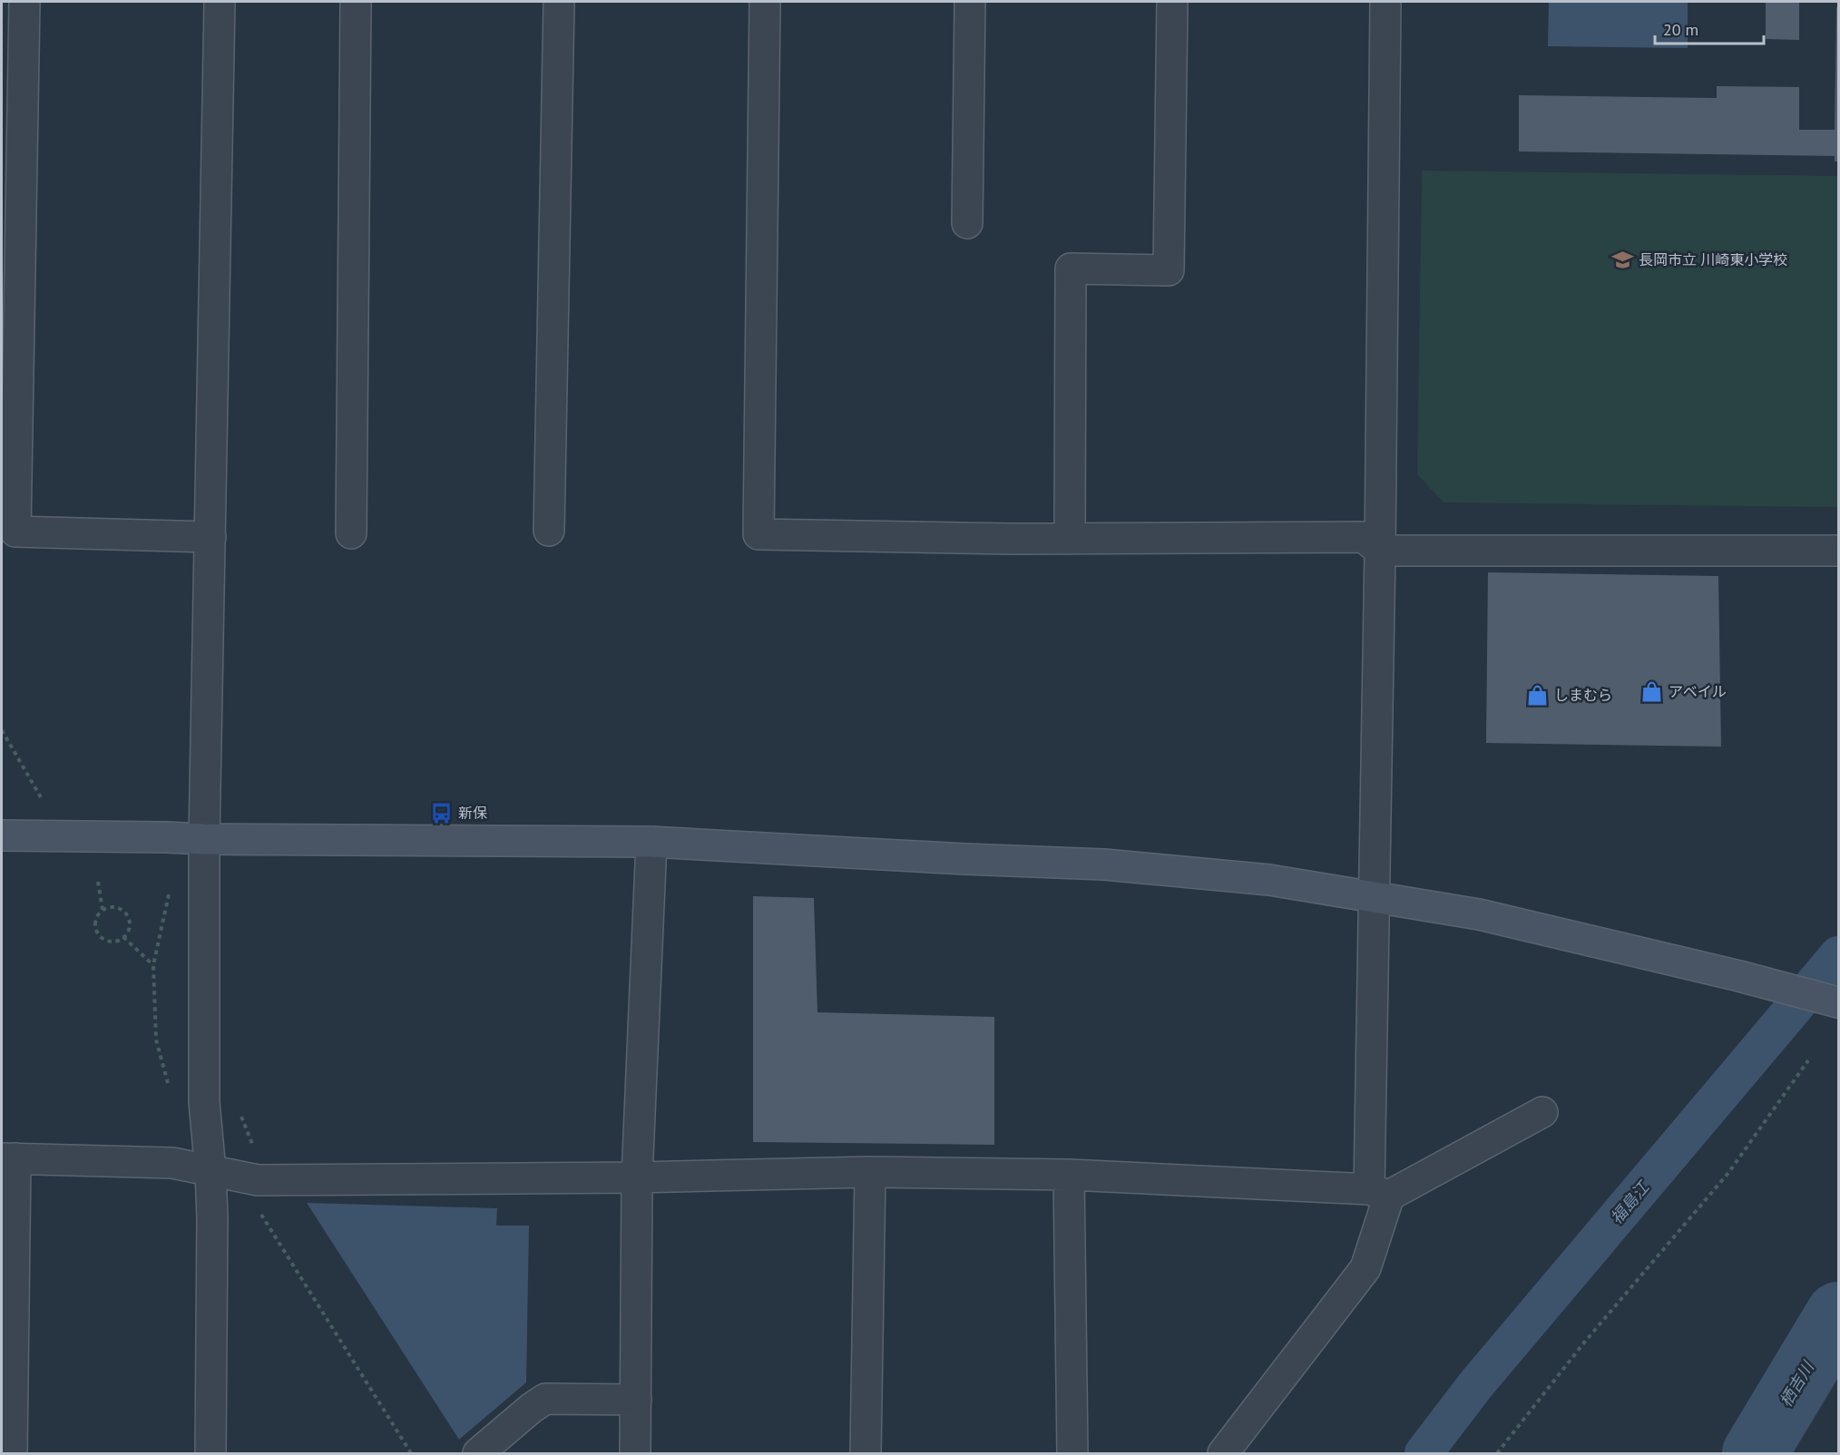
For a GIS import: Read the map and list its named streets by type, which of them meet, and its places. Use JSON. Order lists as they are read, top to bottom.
{
  "water": ["福島江", "栖吉川"],
  "places": {
    "school or university": ["長岡市立 川崎東小学校"],
    "shop": ["アベイル", "しまむら"],
    "bus stop": ["新保"]
  },
  "scale_bar": "20 m"
}
